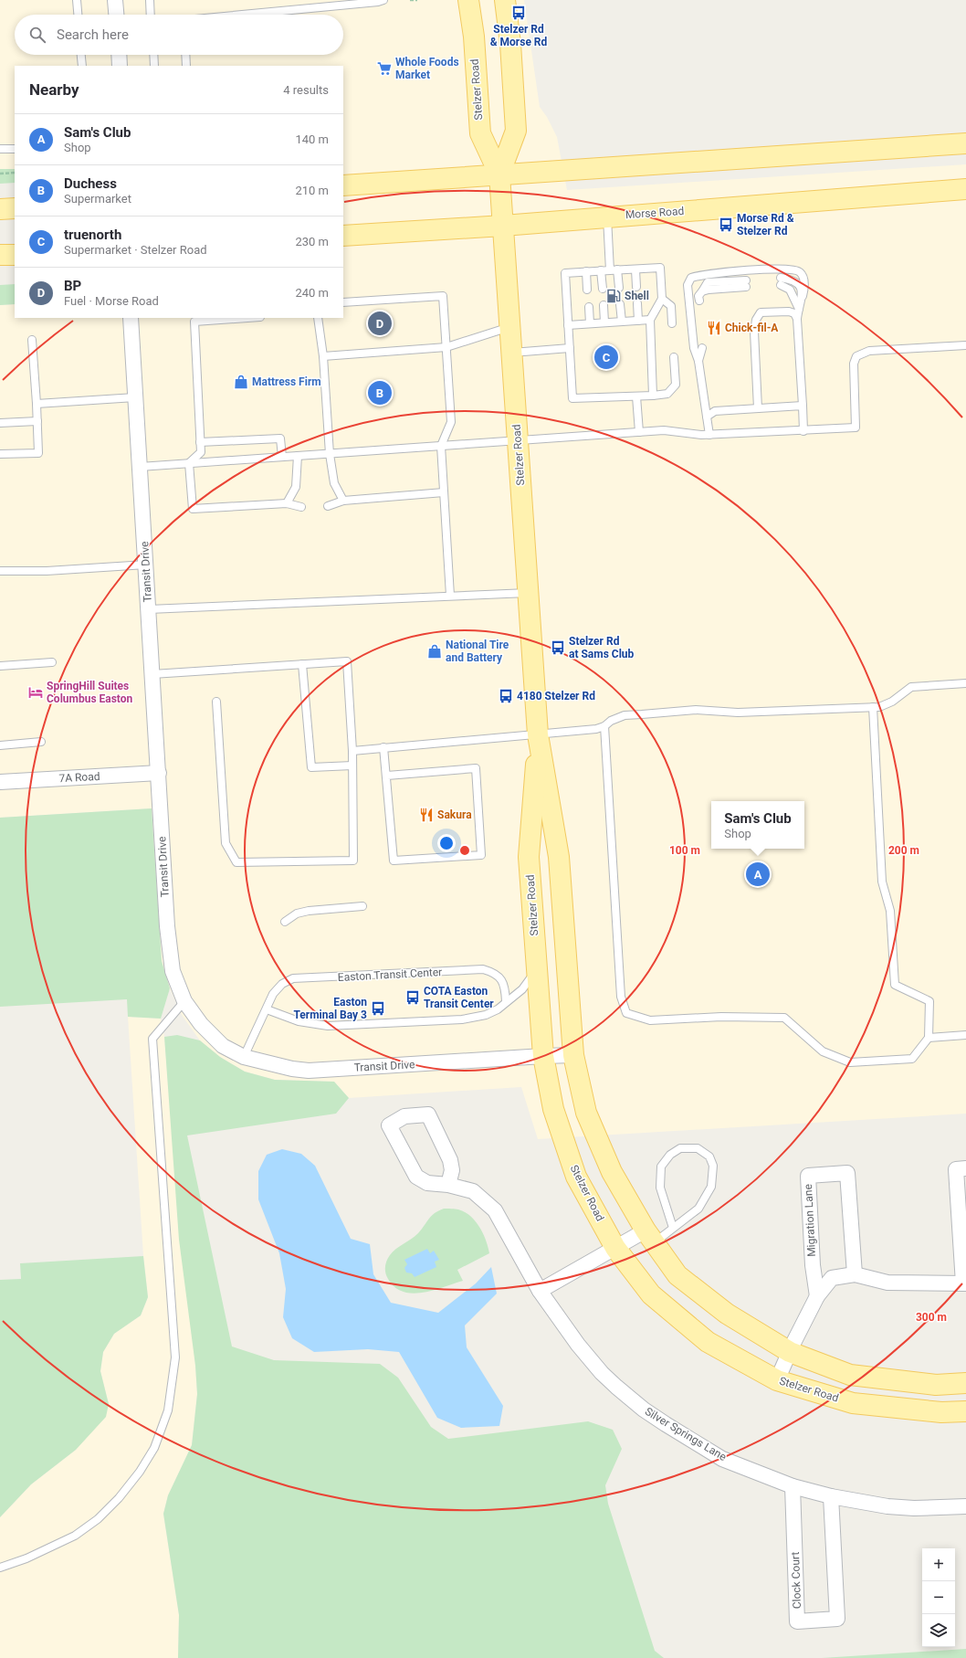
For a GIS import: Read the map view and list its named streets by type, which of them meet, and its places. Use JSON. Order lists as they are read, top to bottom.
{
  "streets": {
    "main road": ["Stelzer Road", "Morse Road"],
    "street": [
      "Transit Drive",
      "7A Road",
      "Migration Lane",
      "Silver Springs Lane",
      "Clock Court"
    ],
    "lane": ["Easton Transit Center"]
  },
  "crossings": [
    ["Stelzer Road", "Morse Road"],
    ["Stelzer Road", "Transit Drive"],
    ["Transit Drive", "7A Road"],
    ["Transit Drive", "Easton Transit Center"],
    ["Silver Springs Lane", "Clock Court"]
  ],
  "places": {
    "bus stop": [
      "Stelzer Rd & Morse Rd",
      "Morse Rd & Stelzer Rd",
      "Stelzer Rd at Sams Club",
      "4180 Stelzer Rd",
      "COTA Easton Transit Center",
      "Easton Terminal Bay 3"
    ],
    "supermarket": ["Whole Foods Market"],
    "fuel station": ["Shell"],
    "restaurant": ["Chick-fil-A", "Sakura"],
    "shop": ["Mattress Firm", "National Tire and Battery"],
    "hotel": ["SpringHill Suites Columbus Easton"]
  },
  "page": {
    "search": "Search here",
    "heading": ["Nearby", "4 results"],
    "list": [
      {
        "mark": "A",
        "name": "Sam's Club",
        "note": "Shop",
        "value": "140 m"
      },
      {
        "mark": "B",
        "name": "Duchess",
        "note": "Supermarket",
        "value": "210 m"
      },
      {
        "mark": "C",
        "name": "truenorth",
        "note": "Supermarket · Stelzer Road",
        "value": "230 m"
      },
      {
        "mark": "D",
        "name": "BP",
        "note": "Fuel · Morse Road",
        "value": "240 m"
      }
    ],
    "pins": [
      "D",
      "C",
      "B",
      "A"
    ],
    "popup": ["Sam's Club", "Shop"],
    "map_buttons": ["+", "−"]
  },
  "rings": ["100 m", "200 m", "300 m"]
}
